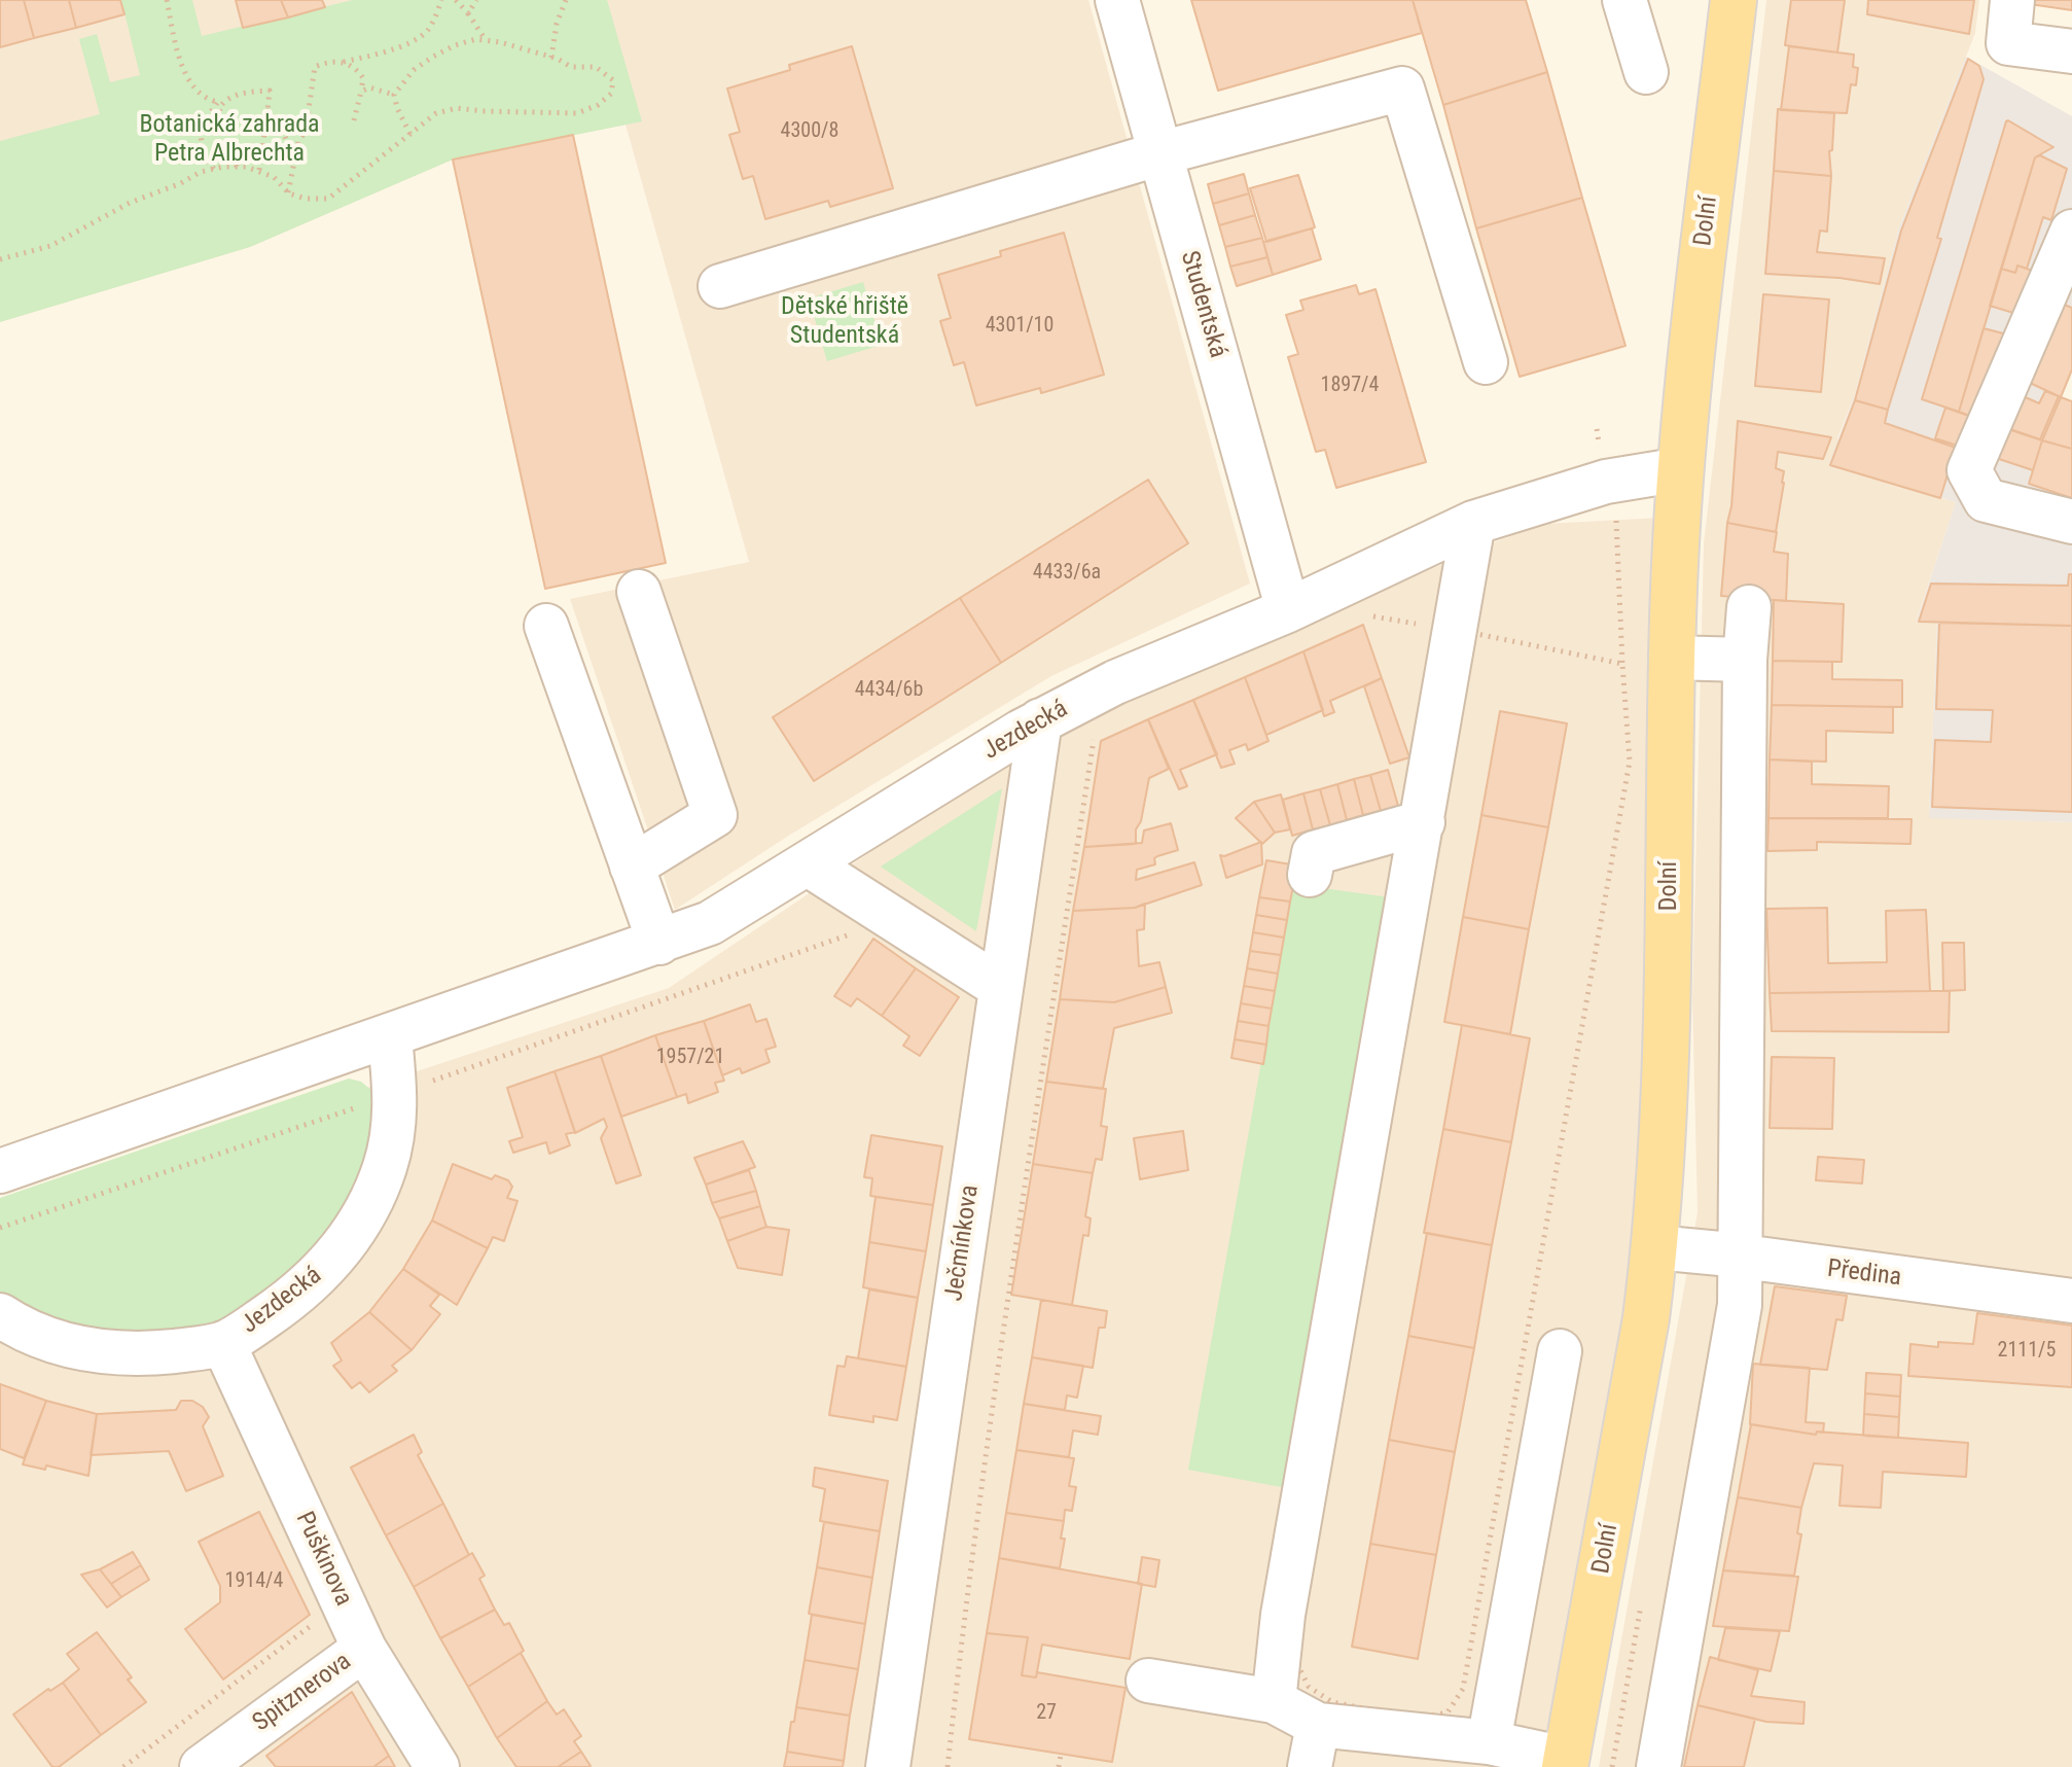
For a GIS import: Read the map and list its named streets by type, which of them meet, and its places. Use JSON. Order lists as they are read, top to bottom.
{
  "streets": {
    "main road": ["Dolní"],
    "street": [
      "Studentská",
      "Jezdecká",
      "Ječmínkova",
      "Předina",
      "Puškinova",
      "Spitznerova"
    ]
  },
  "crossings": [
    ["Dolní", "Jezdecká"],
    ["Dolní", "Předina"],
    ["Studentská", "Jezdecká"],
    ["Jezdecká", "Ječmínkova"],
    ["Jezdecká", "Puškinova"],
    ["Puškinova", "Spitznerova"]
  ],
  "parks": ["Botanická zahrada Petra Albrechta", "Dětské hřiště Studentská"],
  "house_numbers": [
    "4300/8",
    "4301/10",
    "1897/4",
    "4433/6a",
    "4434/6b",
    "1957/21",
    "2111/5",
    "1914/4",
    "27"
  ]
}
